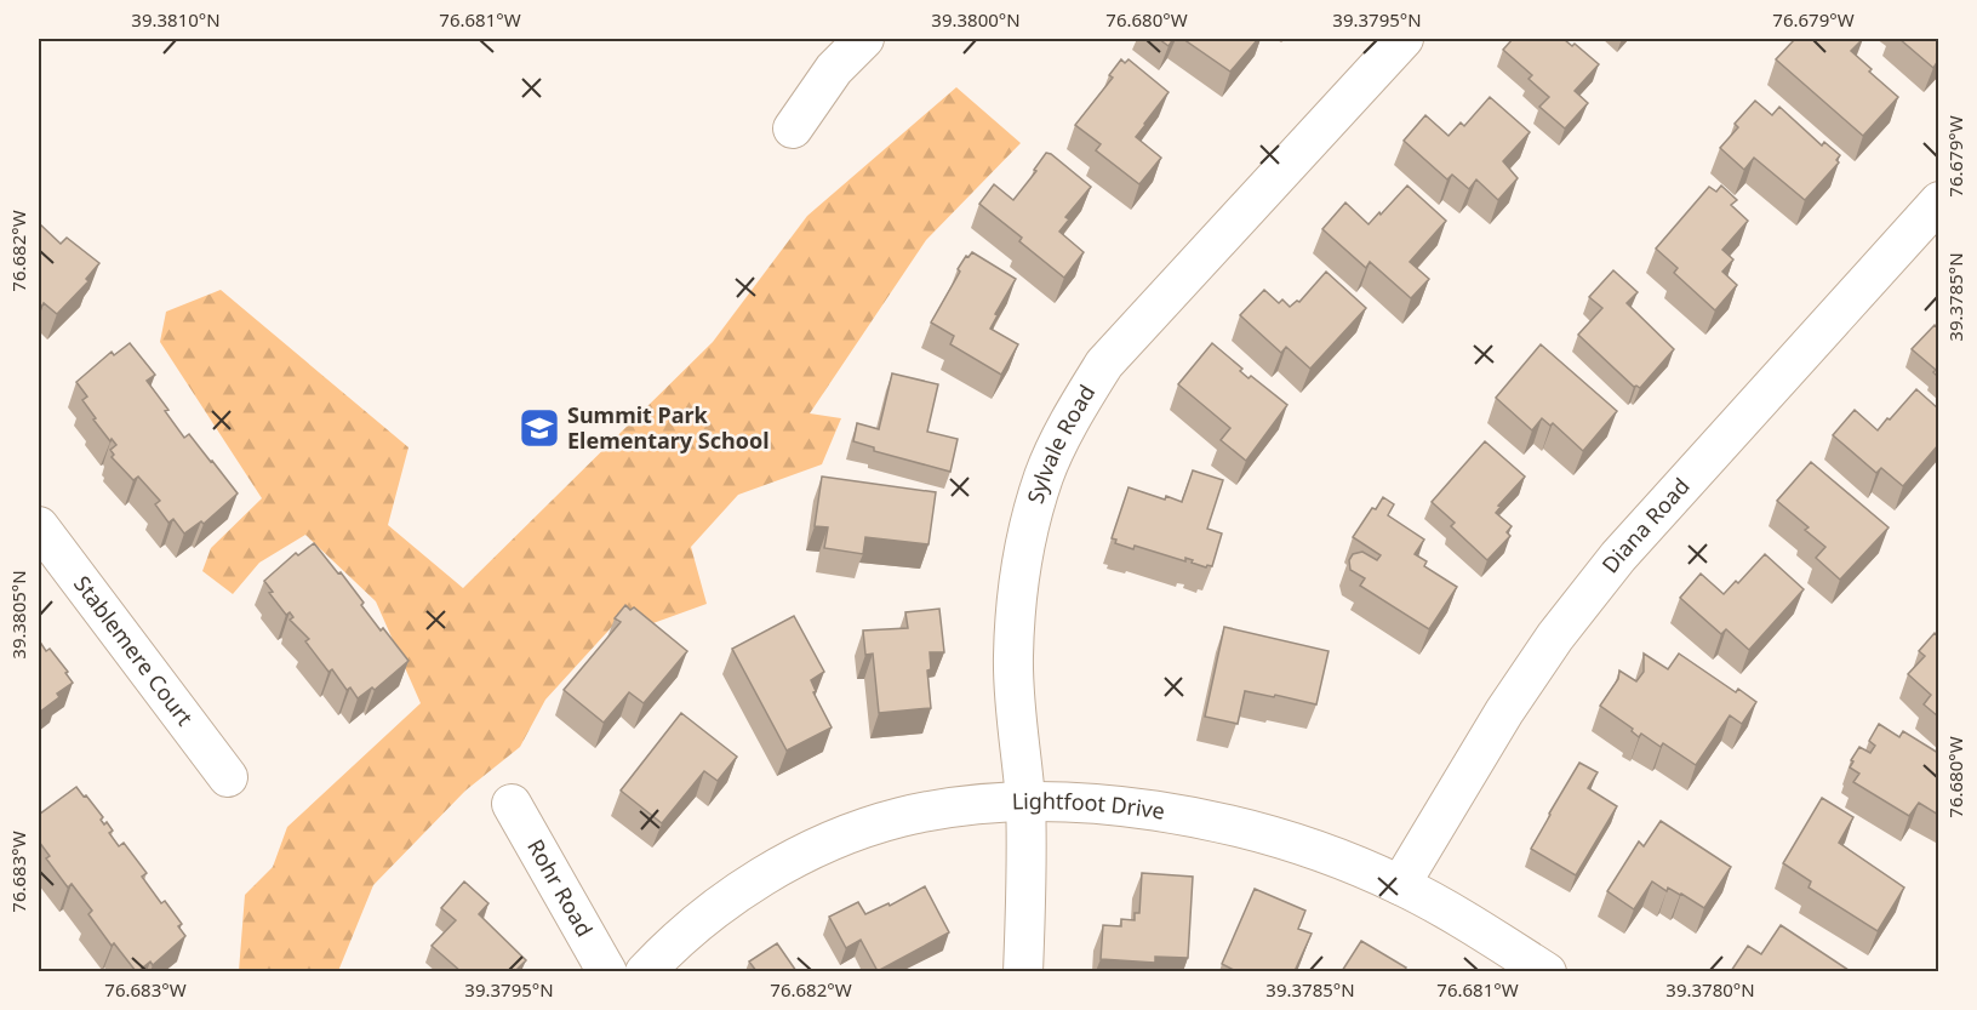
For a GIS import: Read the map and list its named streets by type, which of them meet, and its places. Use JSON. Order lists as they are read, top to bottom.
{
  "streets": {
    "street": [
      "Sylvale Road",
      "Diana Road",
      "Stablemere Court",
      "Lightfoot Drive",
      "Rohr Road"
    ]
  },
  "crossings": [
    ["Sylvale Road", "Lightfoot Drive"],
    ["Diana Road", "Lightfoot Drive"]
  ],
  "places": {
    "school or university": ["Summit Park Elementary School"]
  },
  "coordinates": [
    "39.3810°N",
    "76.681°W",
    "39.3800°N",
    "76.680°W",
    "39.3795°N",
    "76.679°W",
    "76.682°W",
    "39.3785°N",
    "39.3805°N",
    "76.683°W",
    "39.3780°N"
  ]
}
